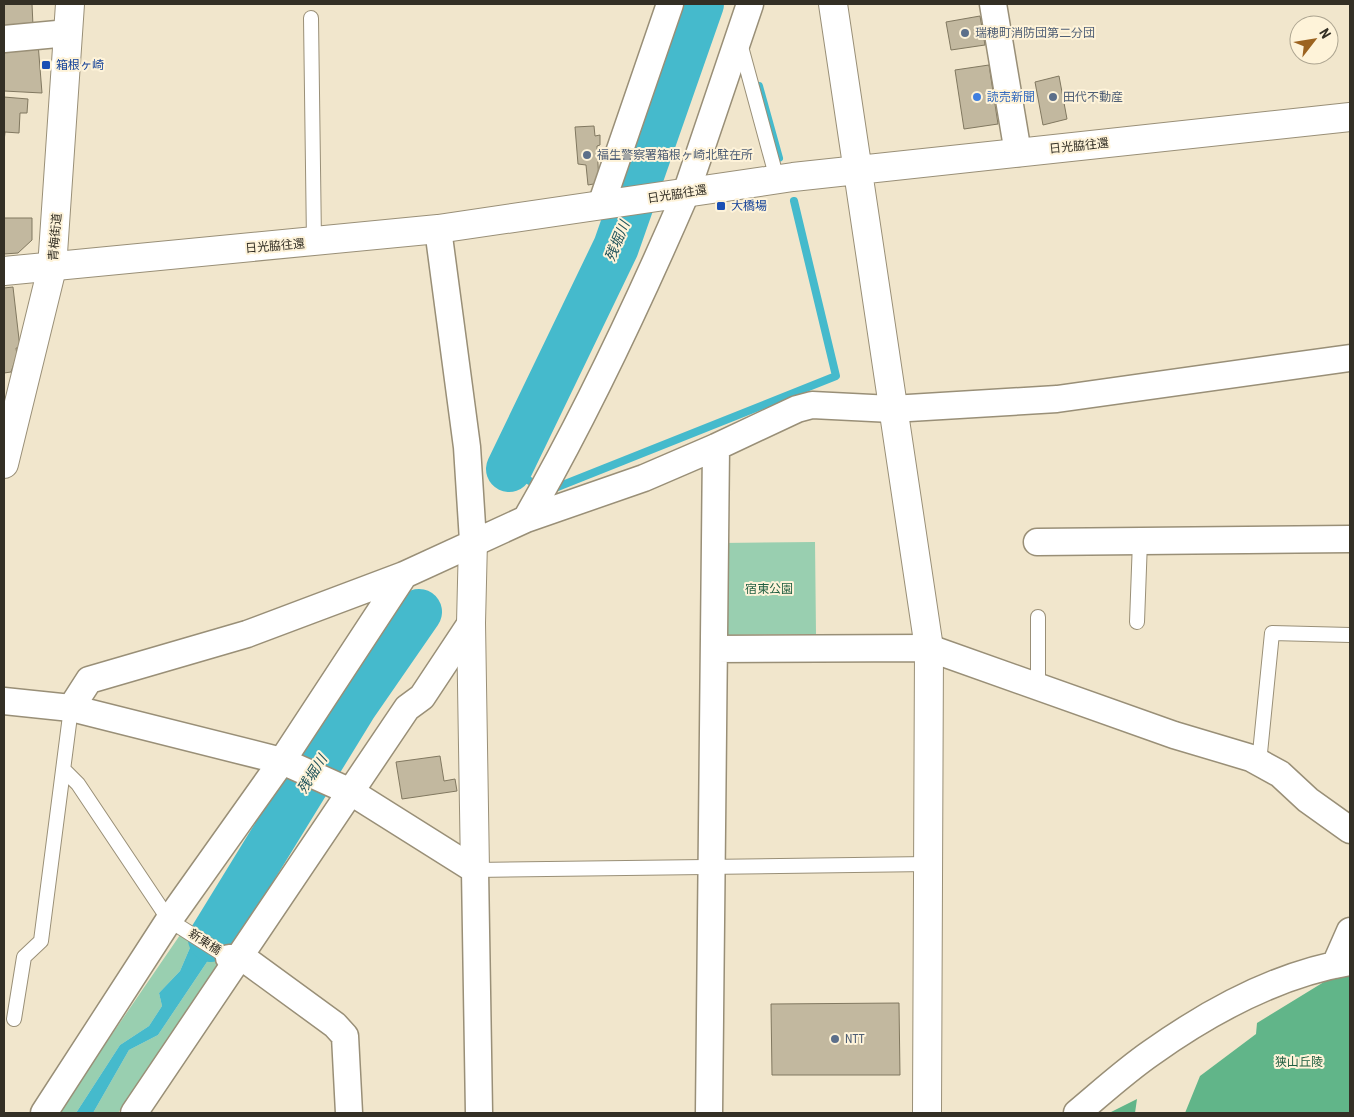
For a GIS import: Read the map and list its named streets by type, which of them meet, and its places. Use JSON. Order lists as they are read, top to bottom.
{
  "streets": {
    "street": ["日光脇往還", "青梅街道"],
    "lane": ["新東橋"]
  },
  "crossings": [
    ["日光脇往還", "青梅街道"]
  ],
  "water": ["残堀川"],
  "parks": ["宿東公園", "狭山丘陵"],
  "places": {
    "other": [
      "瑞穂町消防団第二分団",
      "読売新聞",
      "田代不動産",
      "福生警察署箱根ヶ崎北駐在所",
      "NTT"
    ],
    "transit": ["箱根ヶ崎", "大橋場"]
  },
  "north": "top right"
}
